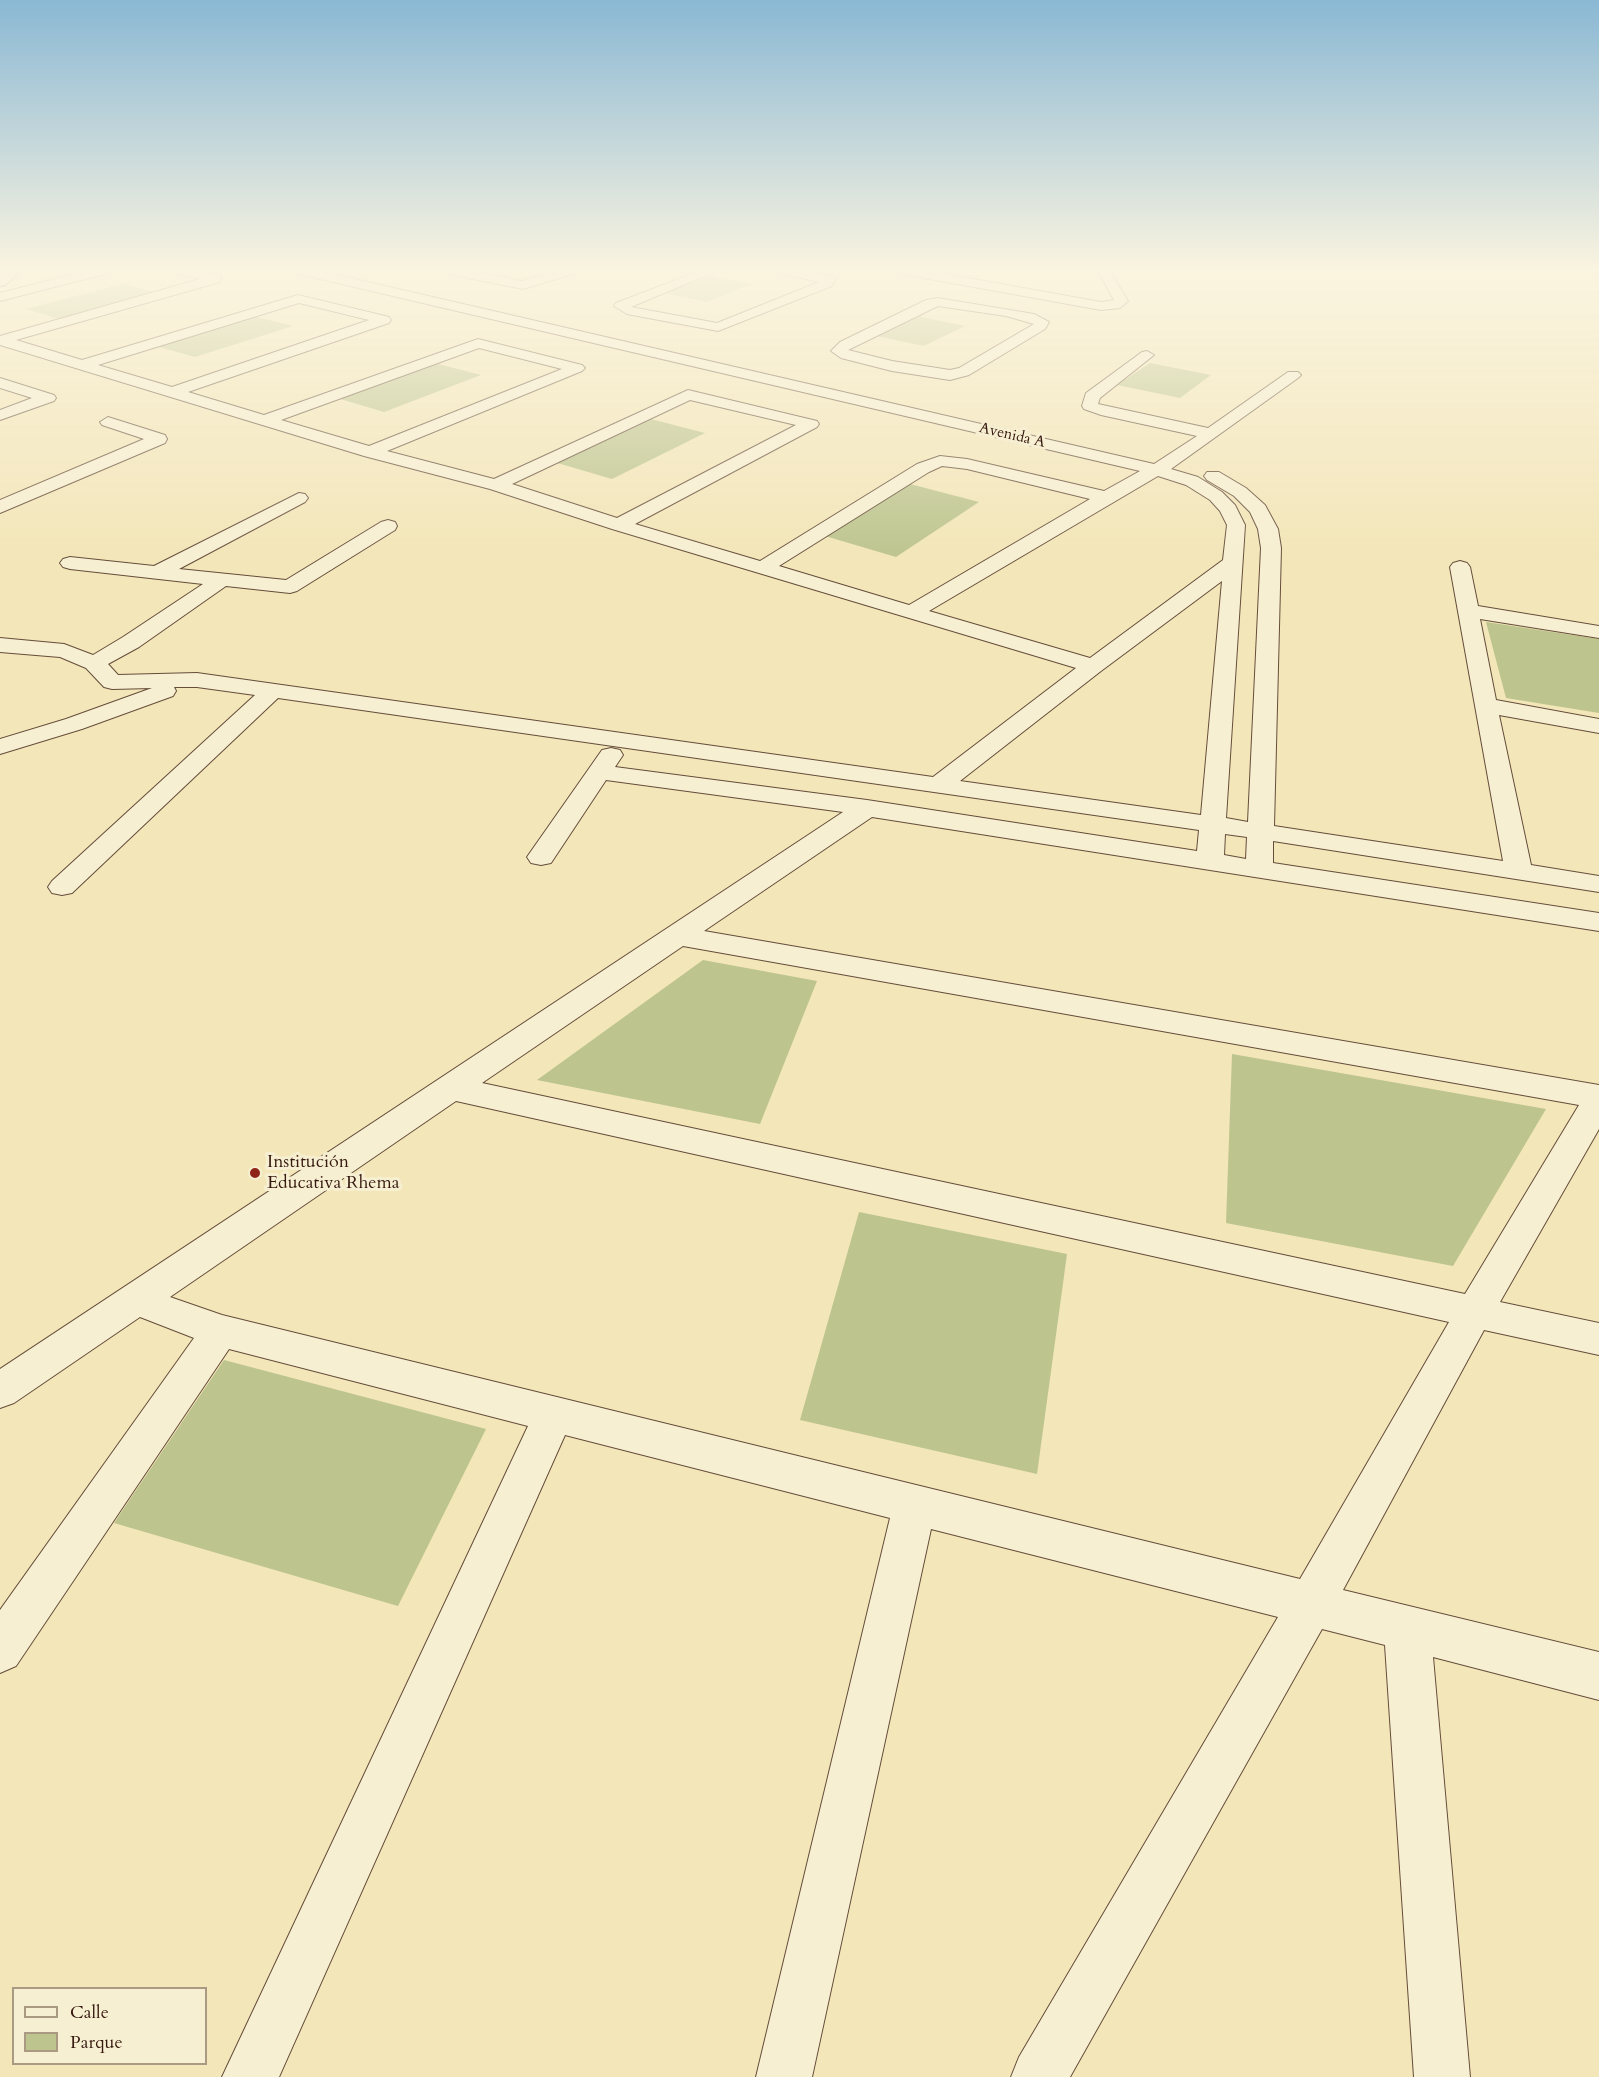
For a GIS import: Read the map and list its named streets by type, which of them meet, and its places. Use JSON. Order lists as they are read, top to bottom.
{
  "streets": {
    "street": ["Avenida A"]
  },
  "places": ["Institución Educativa Rhema"],
  "legend": ["Calle", "Parque"]
}
